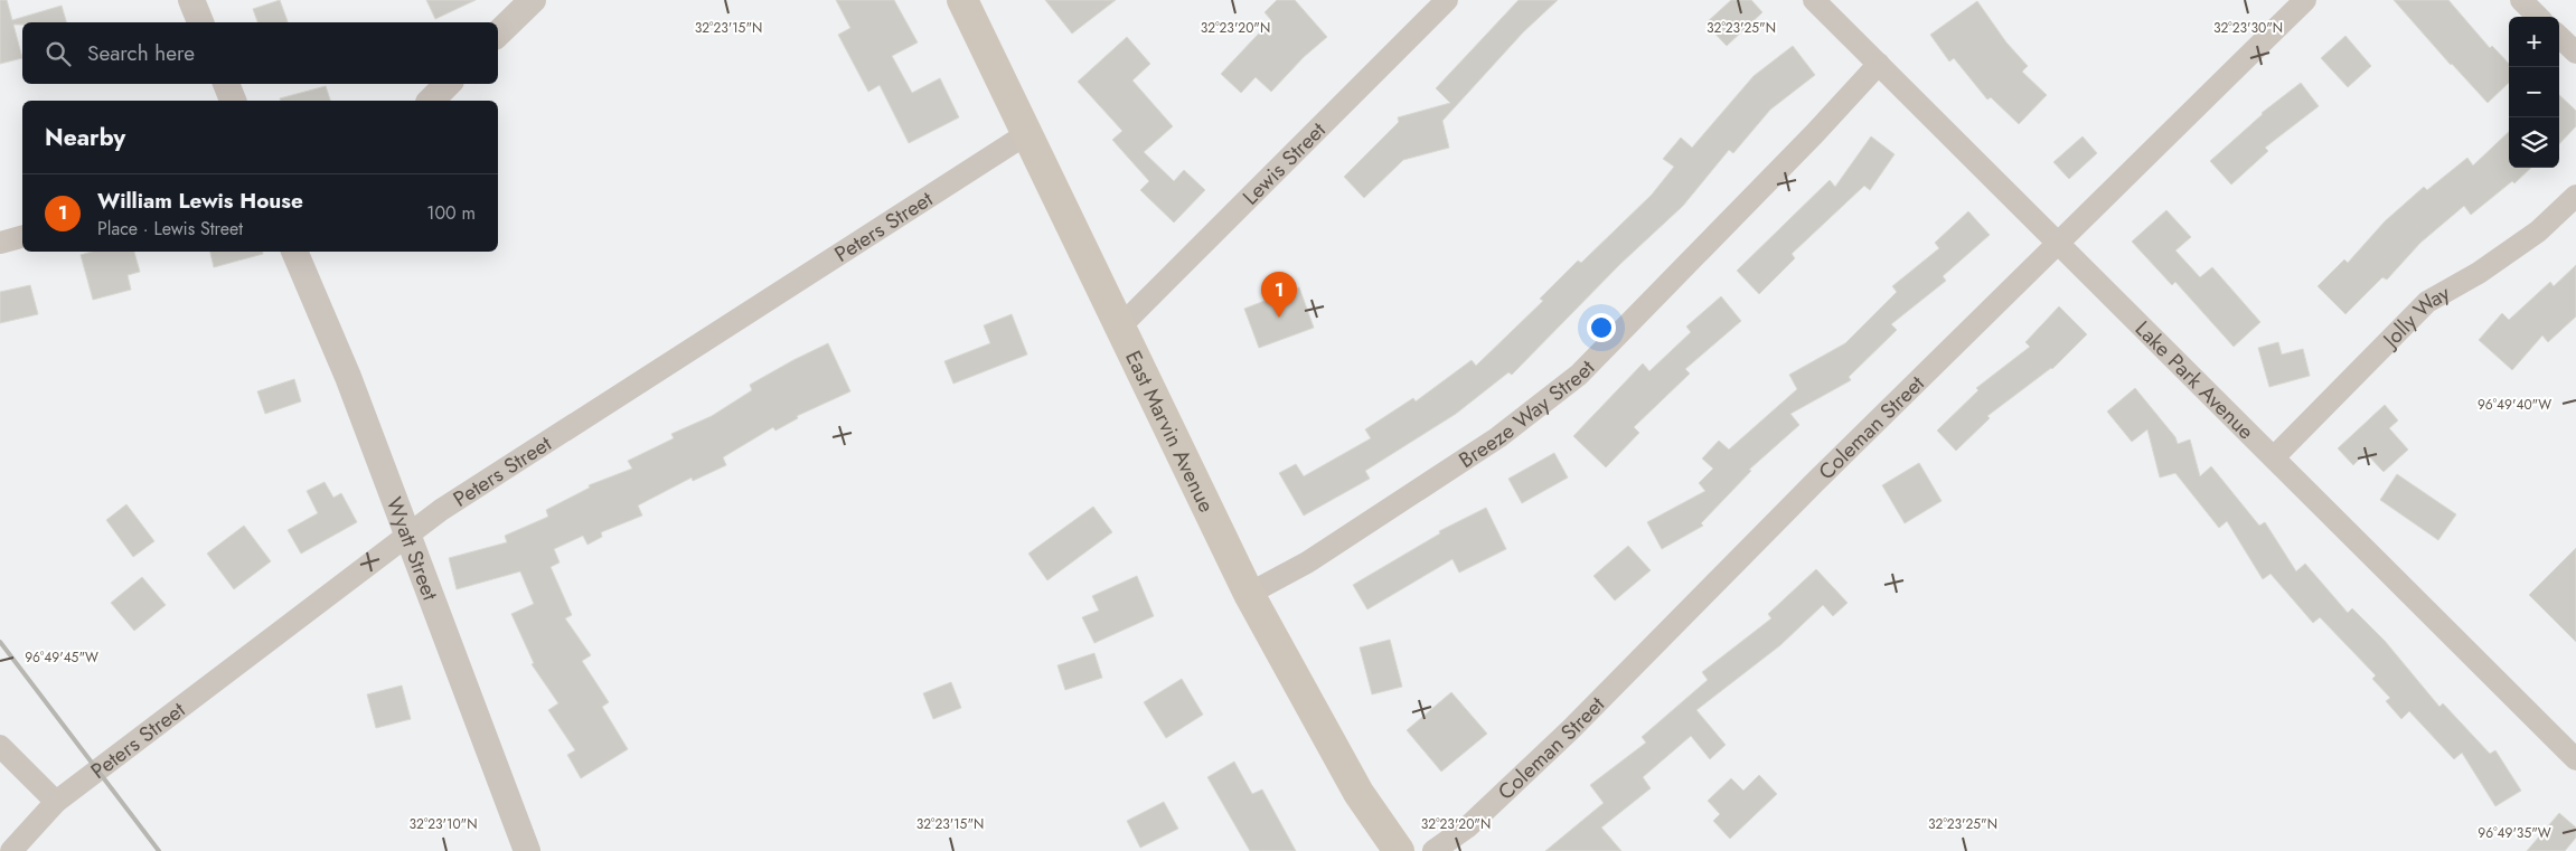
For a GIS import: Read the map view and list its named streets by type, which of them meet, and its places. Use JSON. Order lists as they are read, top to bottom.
{
  "streets": {
    "main road": ["East Marvin Avenue"],
    "street": [
      "Lewis Street",
      "Peters Street",
      "Jolly Way",
      "Lake Park Avenue",
      "Breeze Way Street",
      "Coleman Street",
      "Wyatt Street"
    ]
  },
  "crossings": [
    ["Lewis Street", "East Marvin Avenue"],
    ["Peters Street", "East Marvin Avenue"],
    ["Peters Street", "Wyatt Street"],
    ["Jolly Way", "Lake Park Avenue"],
    ["Lake Park Avenue", "Breeze Way Street"],
    ["Lake Park Avenue", "Coleman Street"],
    ["Breeze Way Street", "East Marvin Avenue"]
  ],
  "page": {
    "map_buttons": ["+", "−"],
    "search": "Search here",
    "heading": "Nearby",
    "list": [
      {
        "mark": "1",
        "name": "William Lewis House",
        "note": "Place · Lewis Street",
        "value": "100 m"
      }
    ],
    "pins": "1"
  },
  "coordinates": [
    "32°23'15\"N",
    "32°23'25\"N",
    "32°23'30\"N",
    "32°23'20\"N",
    "96°49'40\"W",
    "96°49'45\"W",
    "32°23'10\"N",
    "96°49'35\"W"
  ]
}
